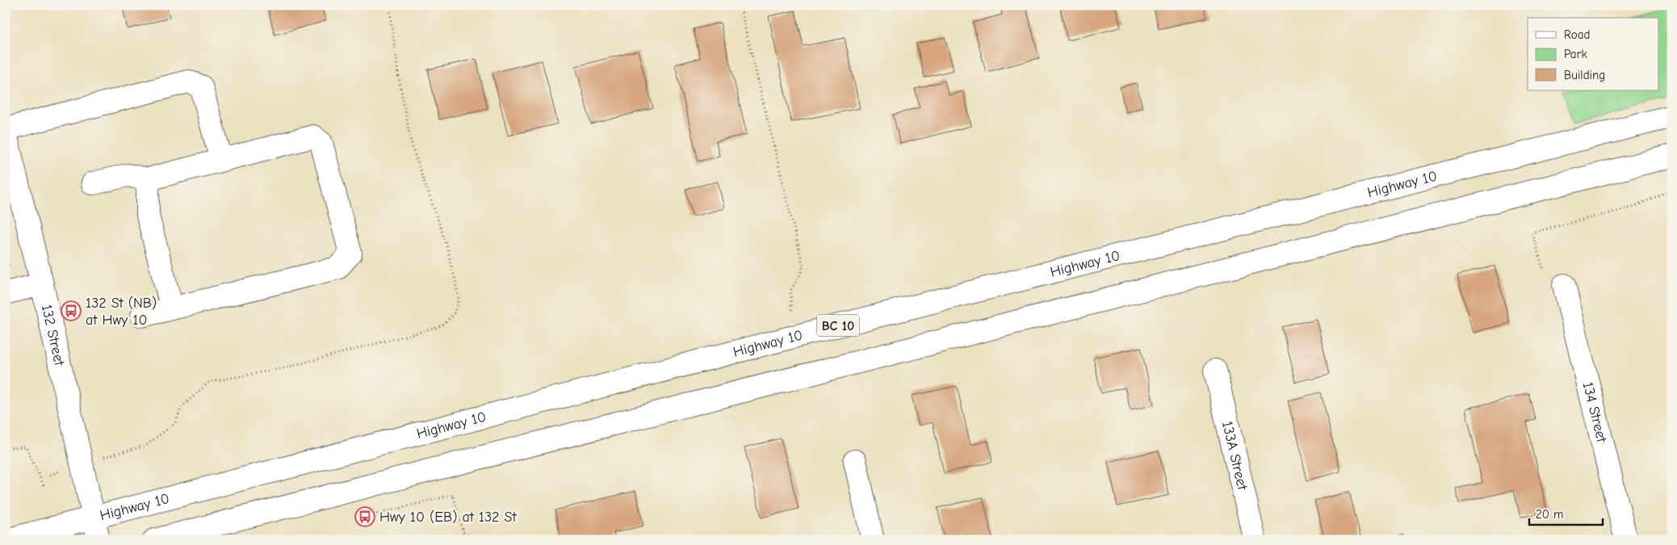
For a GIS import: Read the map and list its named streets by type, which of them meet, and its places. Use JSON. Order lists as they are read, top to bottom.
{
  "streets": {
    "main road": [
      "Highway 10",
      "BC 10",
      "132 Street",
      "134 Street",
      "133A Street"
    ]
  },
  "crossings": [
    ["Highway 10", "132 Street"]
  ],
  "places": {
    "bus stop": ["132 St (NB) at Hwy 10", "Hwy 10 (EB) at 132 St"]
  },
  "legend": ["Road", "Park", "Building"],
  "scale_bar": "20 m"
}
